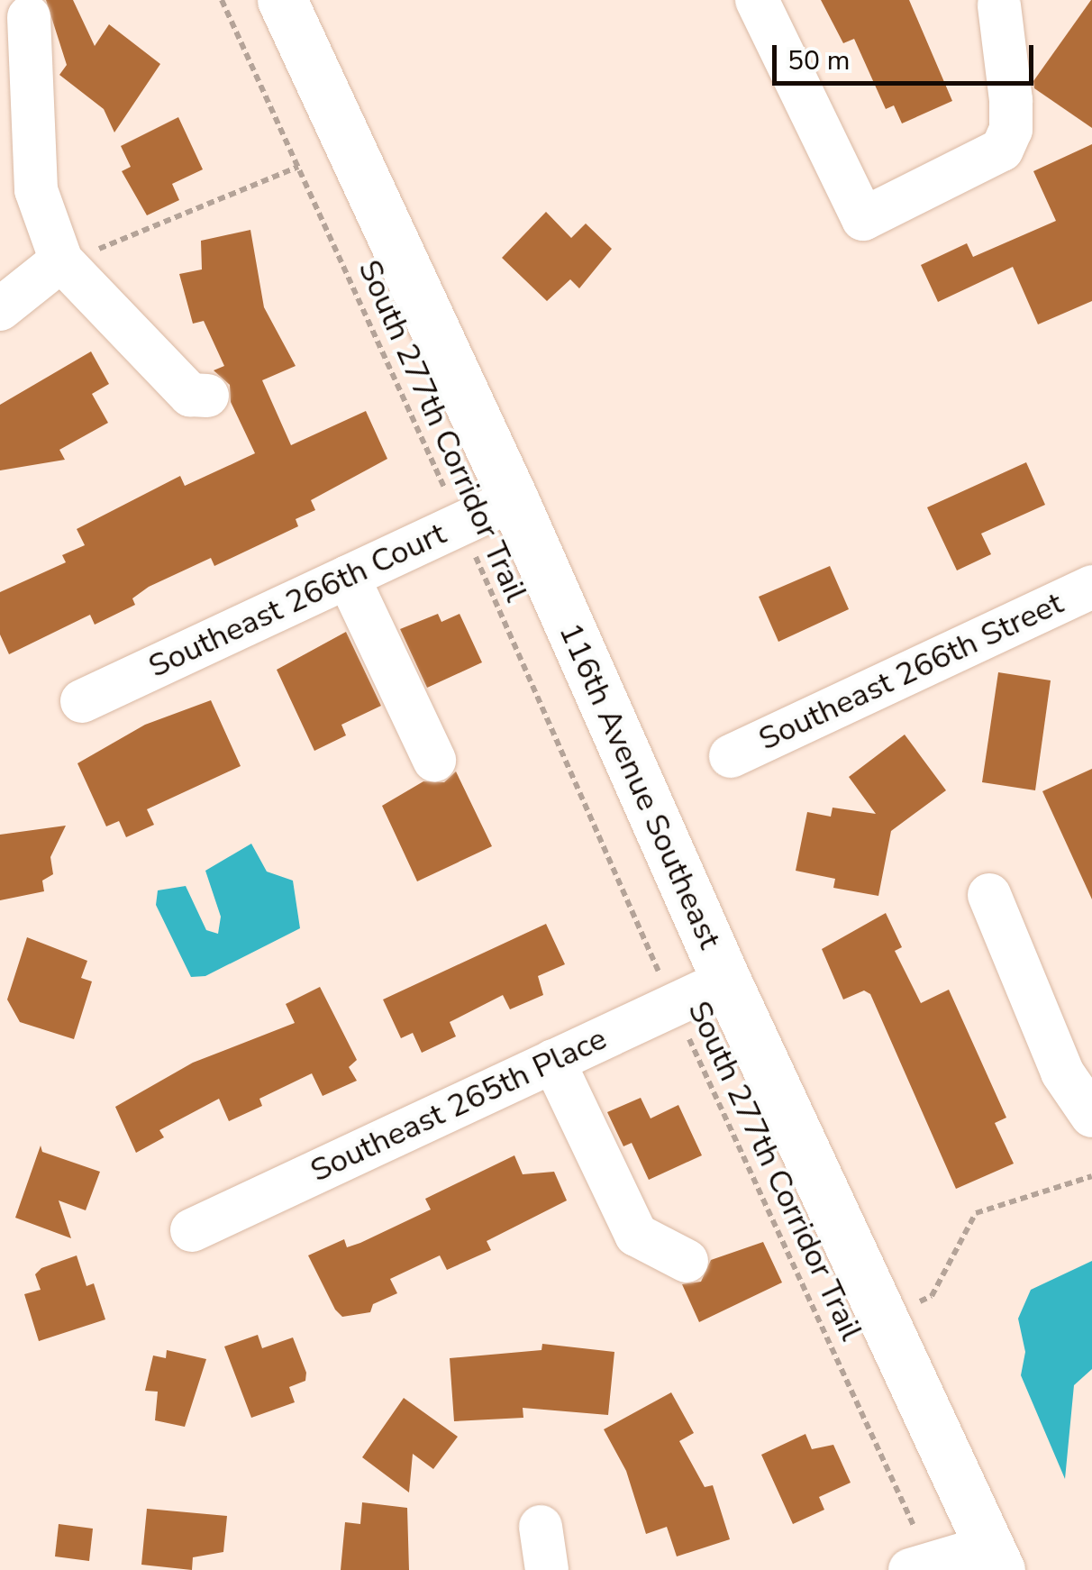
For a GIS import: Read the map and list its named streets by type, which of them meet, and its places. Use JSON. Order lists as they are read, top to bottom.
{
  "streets": {
    "main road": ["116th Avenue Southeast"],
    "street": ["Southeast 266th Court", "Southeast 266th Street", "Southeast 265th Place"],
    "path": ["South 277th Corridor Trail"]
  },
  "crossings": [
    ["South 277th Corridor Trail", "Southeast 266th Court"],
    ["South 277th Corridor Trail", "Southeast 265th Place"],
    ["Southeast 266th Court", "116th Avenue Southeast"],
    ["116th Avenue Southeast", "Southeast 265th Place"]
  ],
  "scale_bar": "50 m"
}
